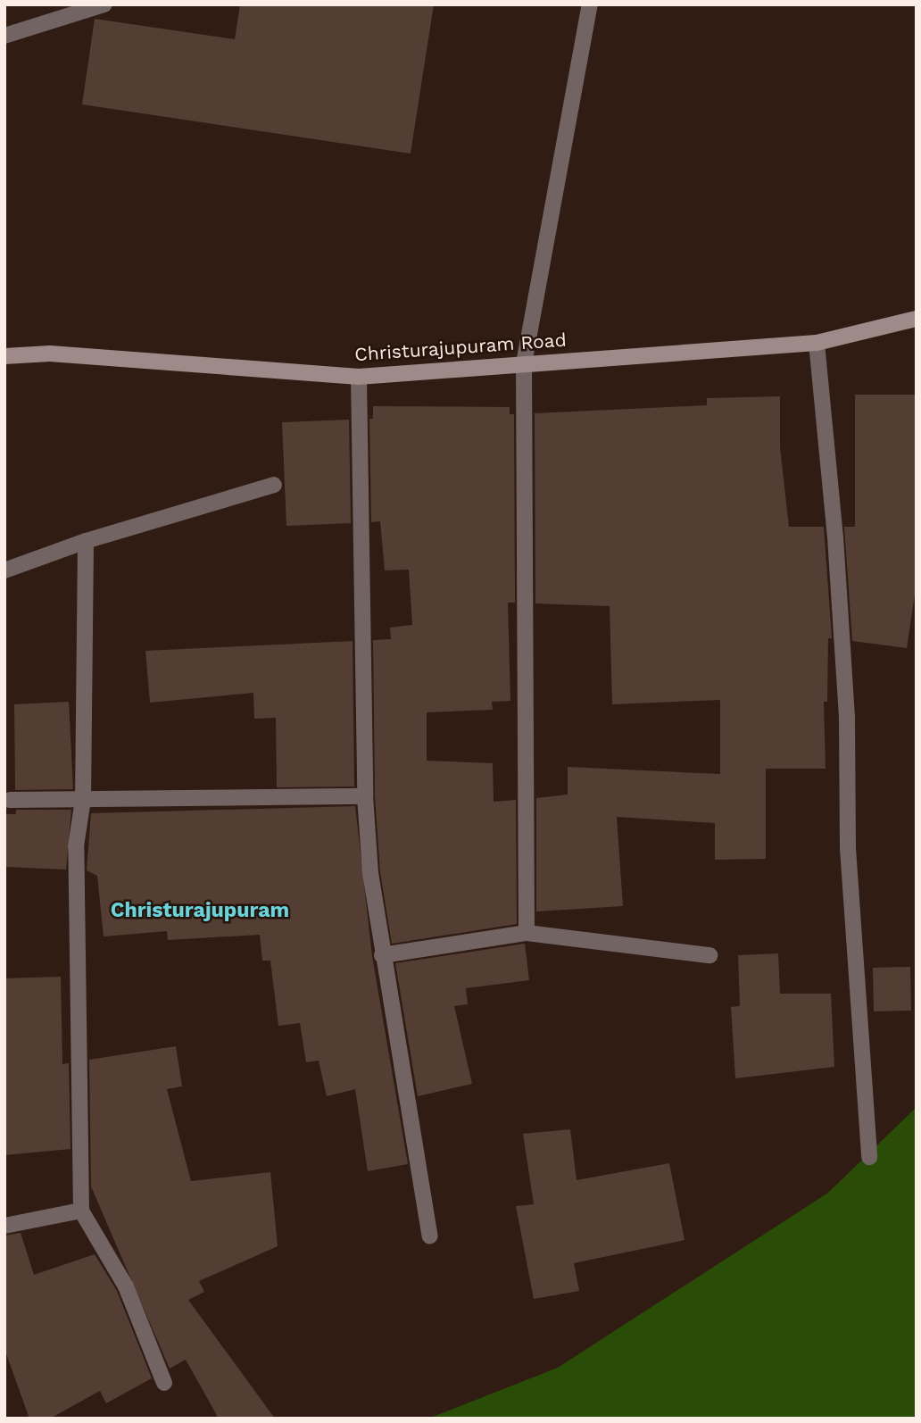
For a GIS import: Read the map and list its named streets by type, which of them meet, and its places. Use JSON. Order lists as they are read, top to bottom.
{
  "streets": {
    "street": ["Christurajupuram Road"]
  },
  "districts": ["Christurajupuram"]
}
